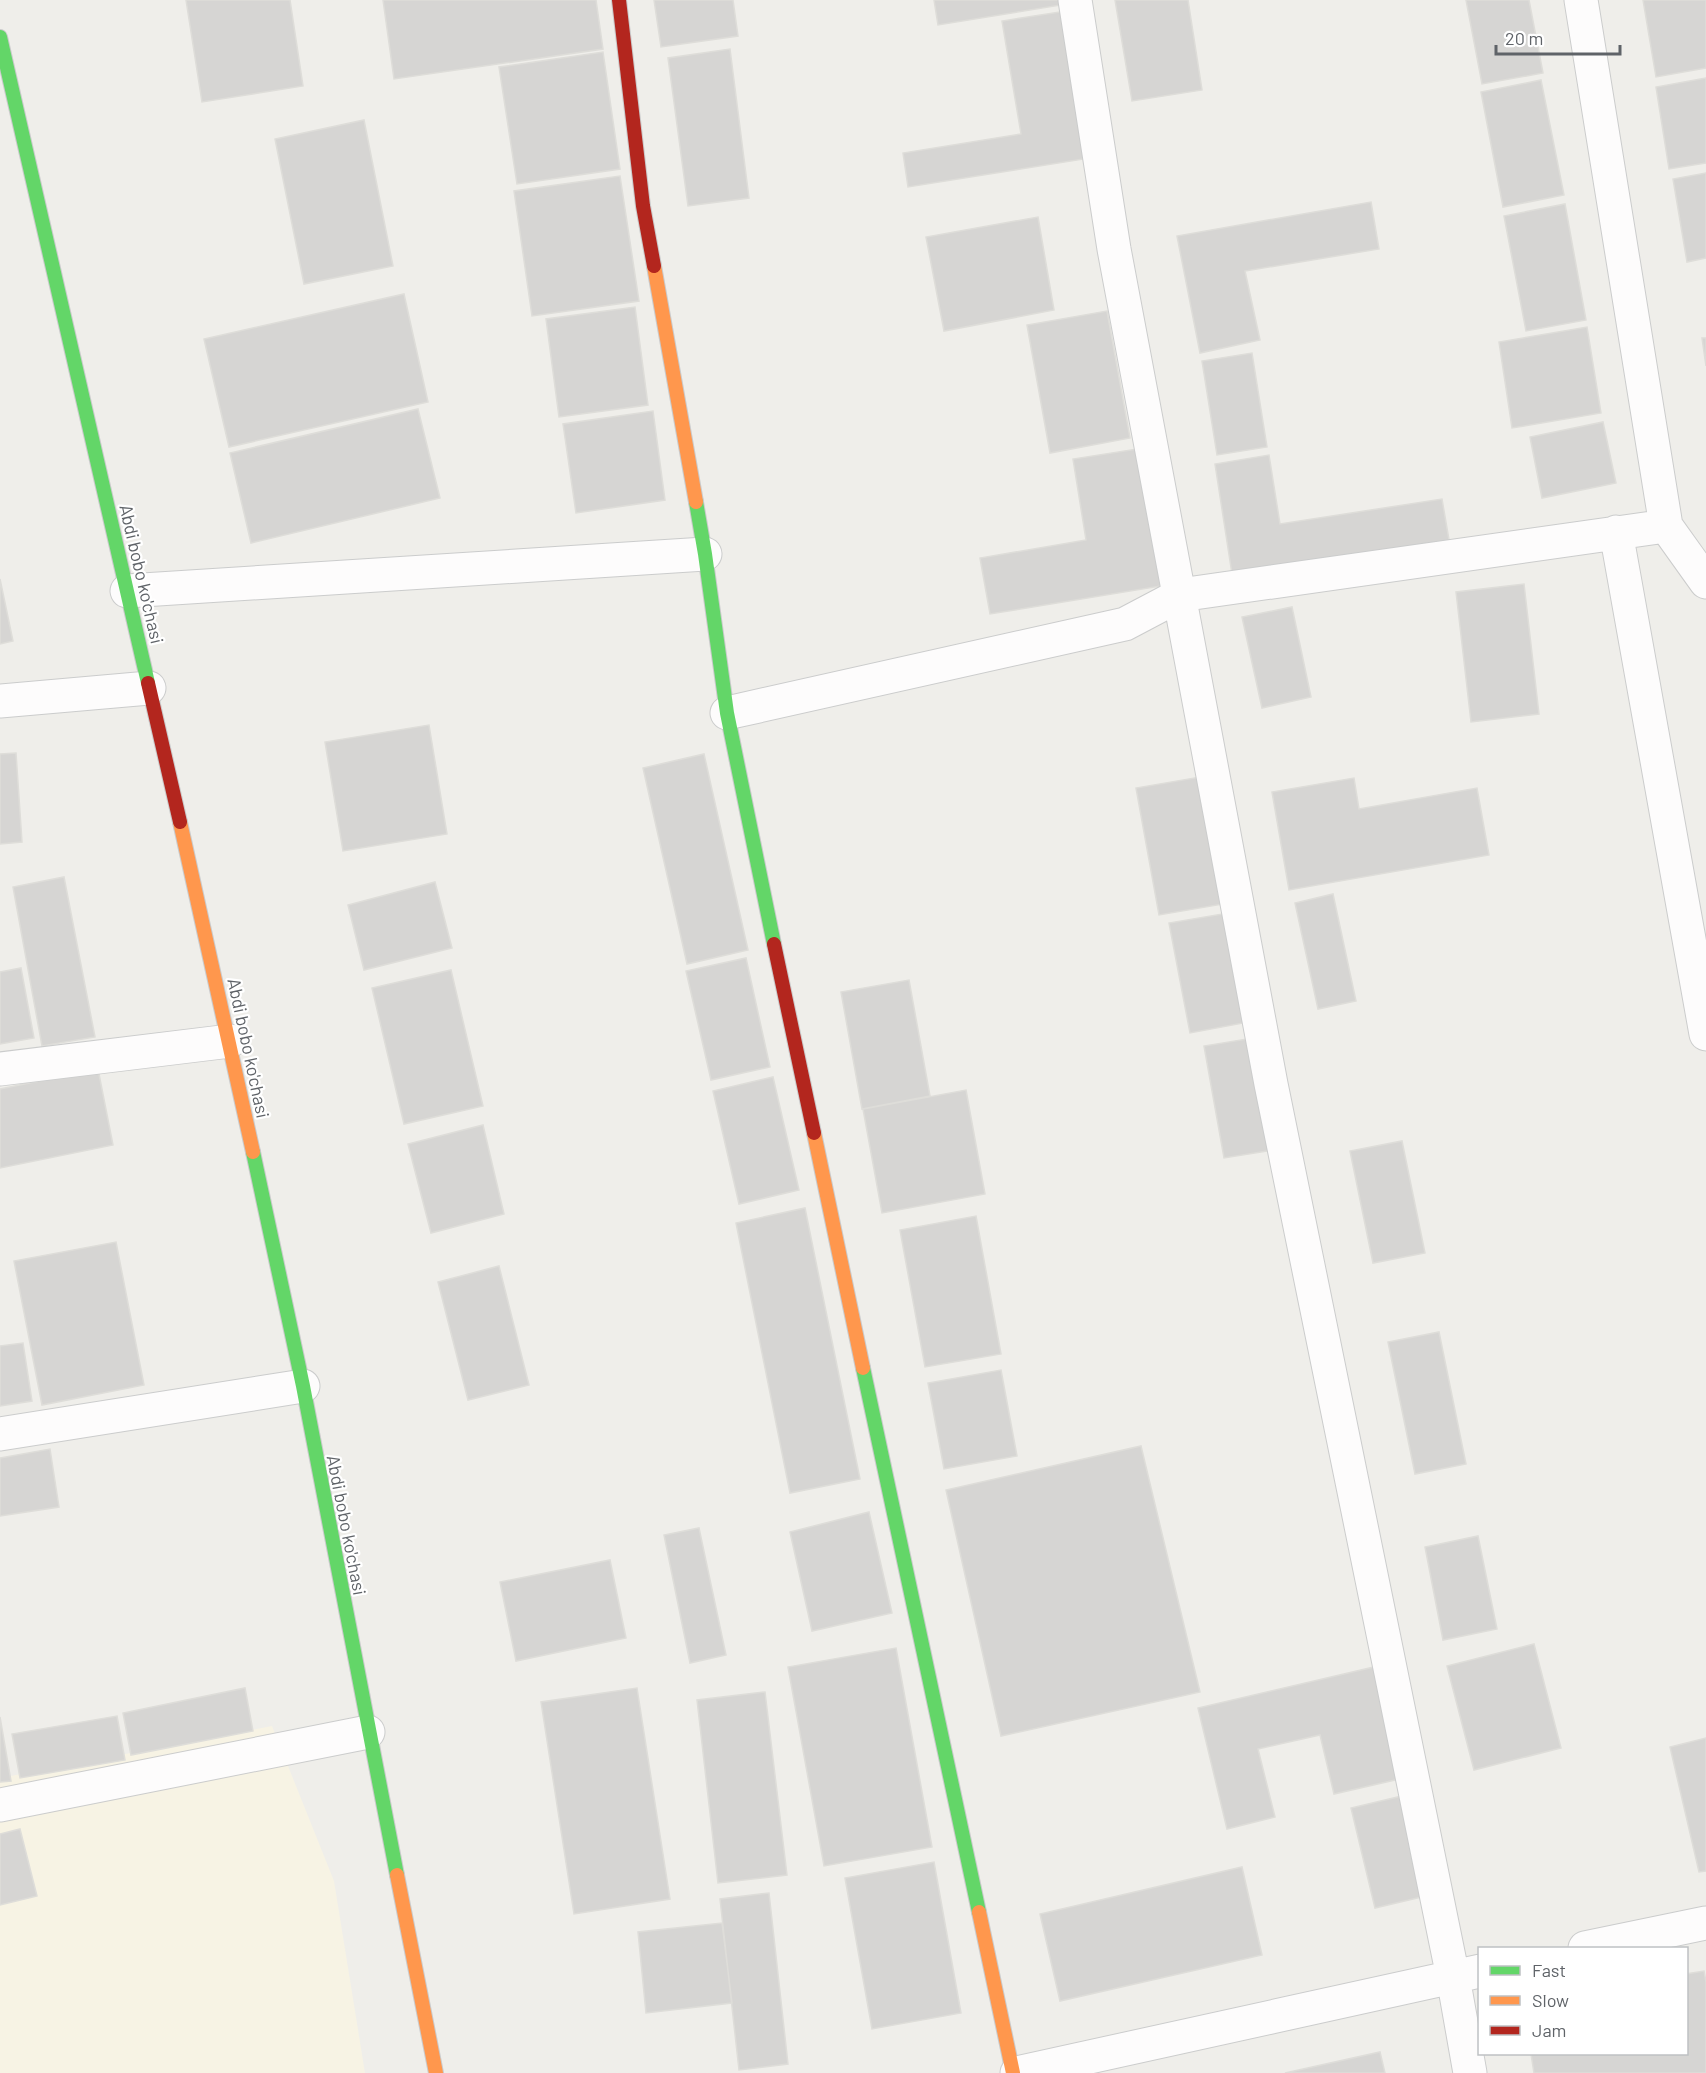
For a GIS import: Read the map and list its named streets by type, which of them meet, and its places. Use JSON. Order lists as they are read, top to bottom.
{
  "streets": {
    "street": ["Abdi bobo ko'chasi"]
  },
  "legend": ["Fast", "Slow", "Jam"],
  "scale_bar": "20 m"
}
